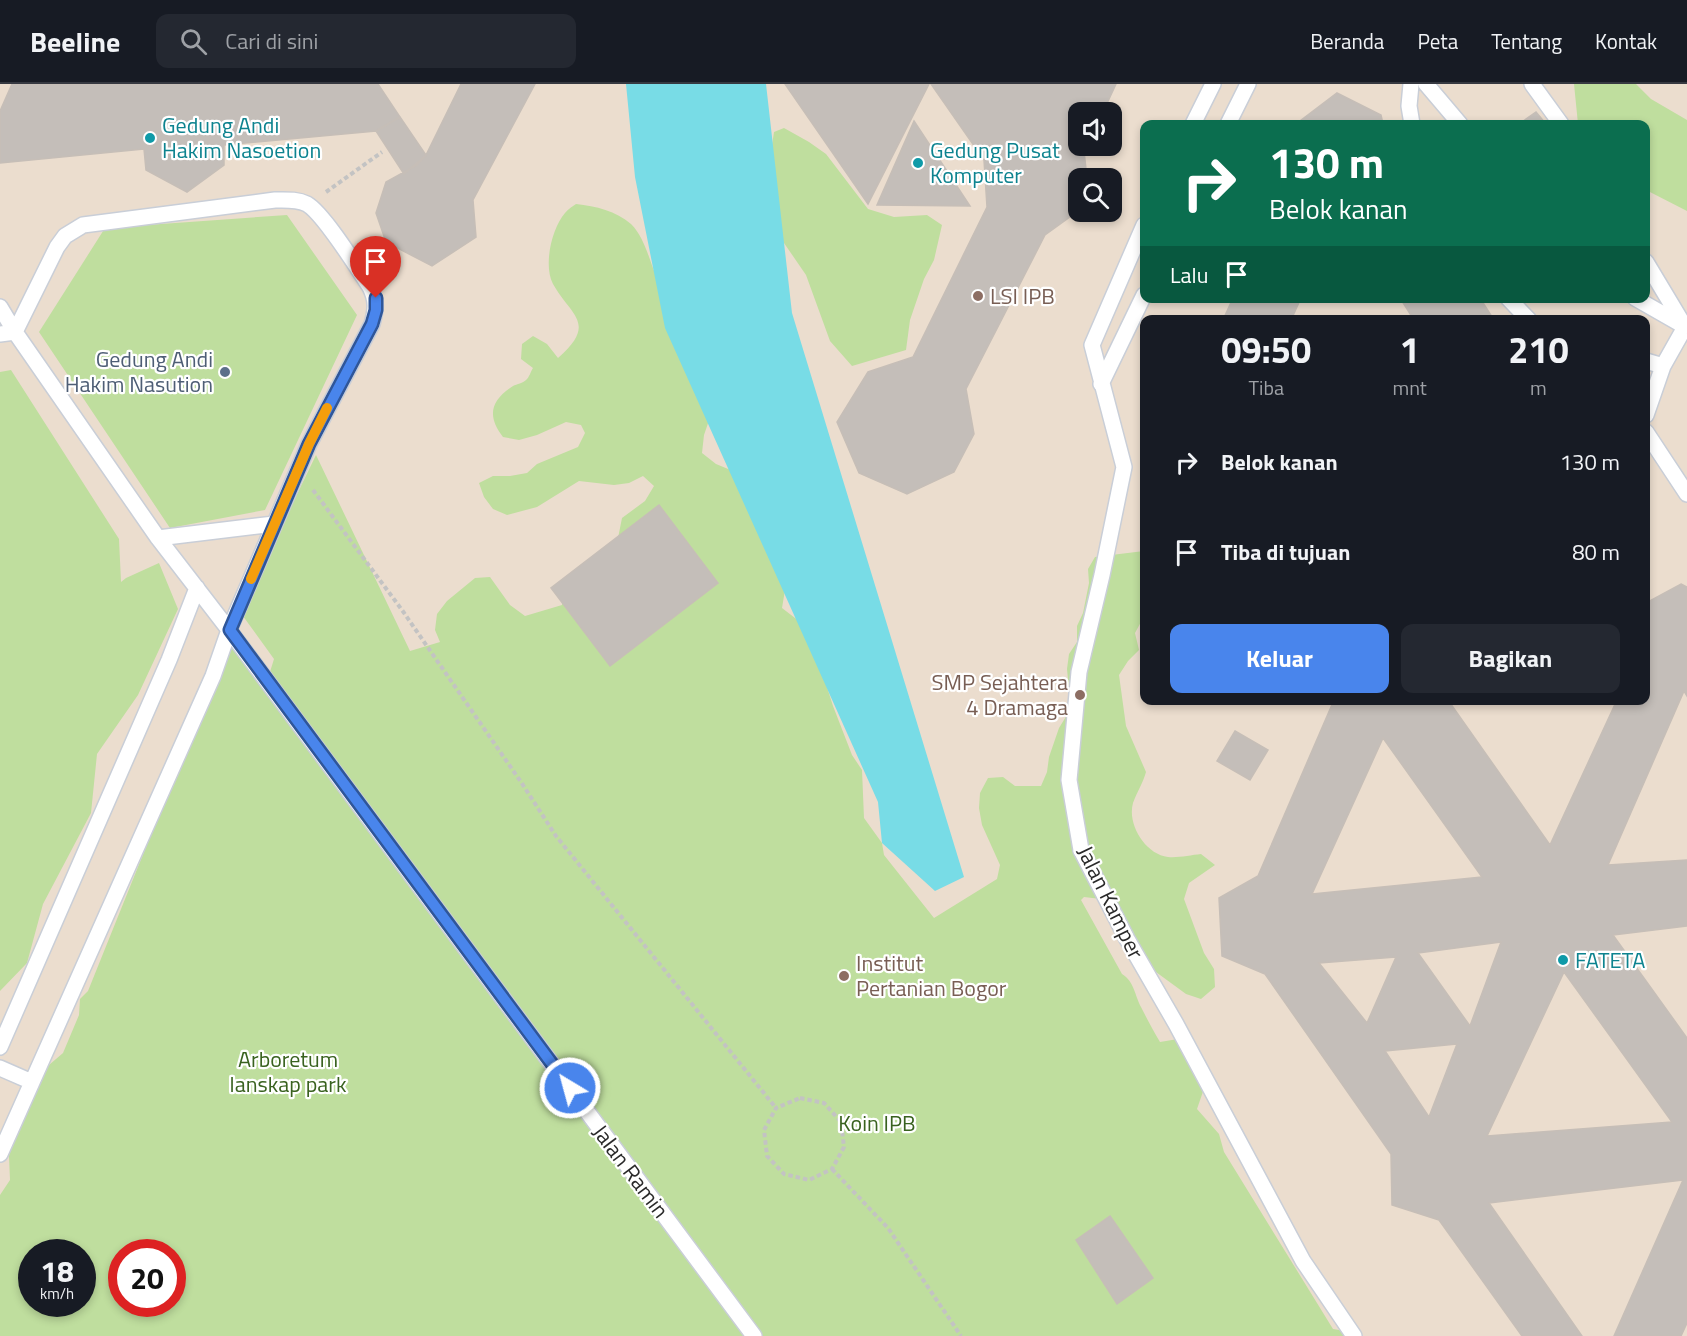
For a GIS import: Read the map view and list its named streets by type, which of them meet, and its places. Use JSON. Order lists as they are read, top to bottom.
{
  "streets": {
    "lane": ["Jalan Kamper", "Jalan Ramin"]
  },
  "parks": ["Arboretum lanskap park", "Koin IPB"],
  "places": [
    "Gedung Andi Hakim Nasoetion",
    "Gedung Pusat Komputer",
    "LSI IPB",
    "Gedung Andi Hakim Nasution",
    "SMP Sejahtera 4 Dramaga",
    "FATETA",
    "Institut Pertanian Bogor"
  ],
  "page": {
    "header": "Beeline",
    "search": "Cari di sini",
    "nav": [
      "Beranda",
      "Peta",
      "Tentang",
      "Kontak"
    ],
    "turn": ["130 m", "Belok kanan"],
    "then": "Lalu",
    "eta": [
      "09:50",
      "Tiba",
      "1",
      "mnt",
      "210",
      "m"
    ],
    "list": [
      {
        "name": "Belok kanan",
        "value": "130 m"
      },
      {
        "name": "Tiba di tujuan",
        "value": "80 m"
      }
    ],
    "buttons": ["Keluar", "Bagikan"],
    "speed": "18 km/h",
    "limit": "20"
  }
}
